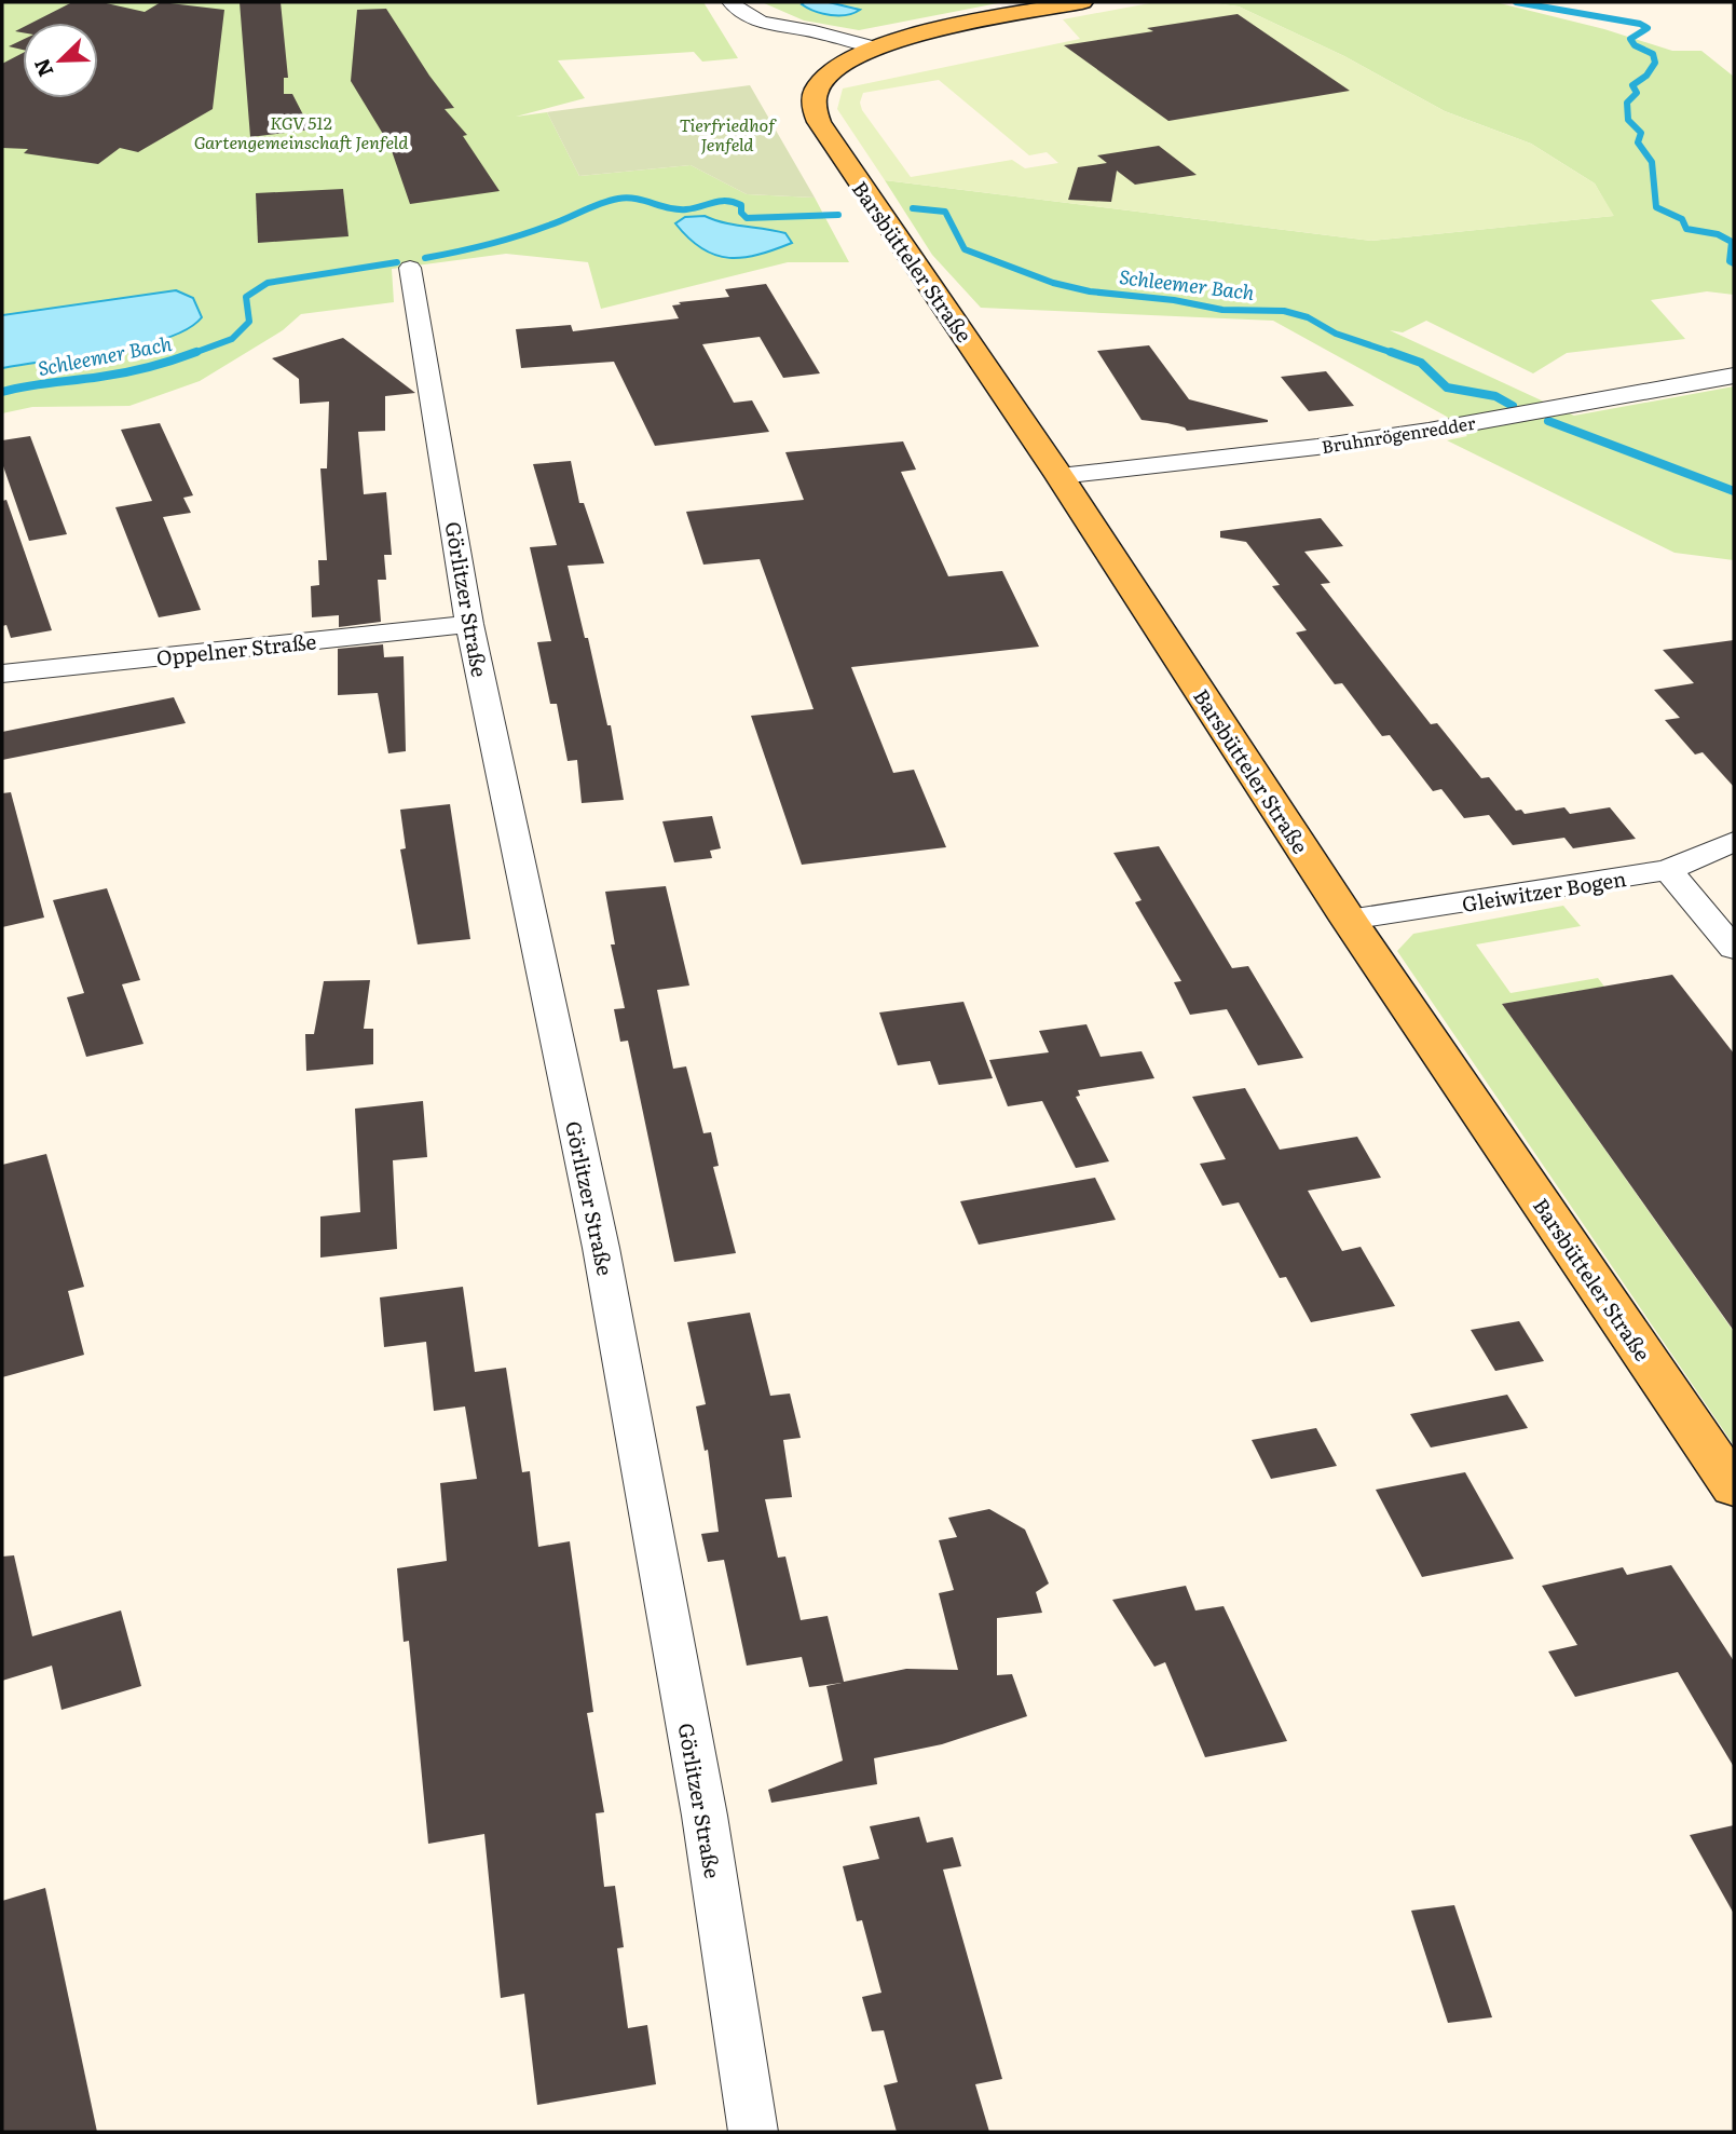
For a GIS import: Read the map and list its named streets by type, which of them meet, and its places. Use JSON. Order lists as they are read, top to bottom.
{
  "streets": {
    "main road": ["Barsbütteler Straße"],
    "street": [
      "Bruhnrögenredder",
      "Görlitzer Straße",
      "Oppelner Straße",
      "Gleiwitzer Bogen"
    ]
  },
  "crossings": [
    ["Barsbütteler Straße", "Bruhnrögenredder"],
    ["Barsbütteler Straße", "Gleiwitzer Bogen"],
    ["Görlitzer Straße", "Oppelner Straße"]
  ],
  "water": ["Schleemer Bach"],
  "parks": ["KGV 512 Gartengemeinschaft Jenfeld", "Tierfriedhof Jenfeld"],
  "north": "bottom left"
}
